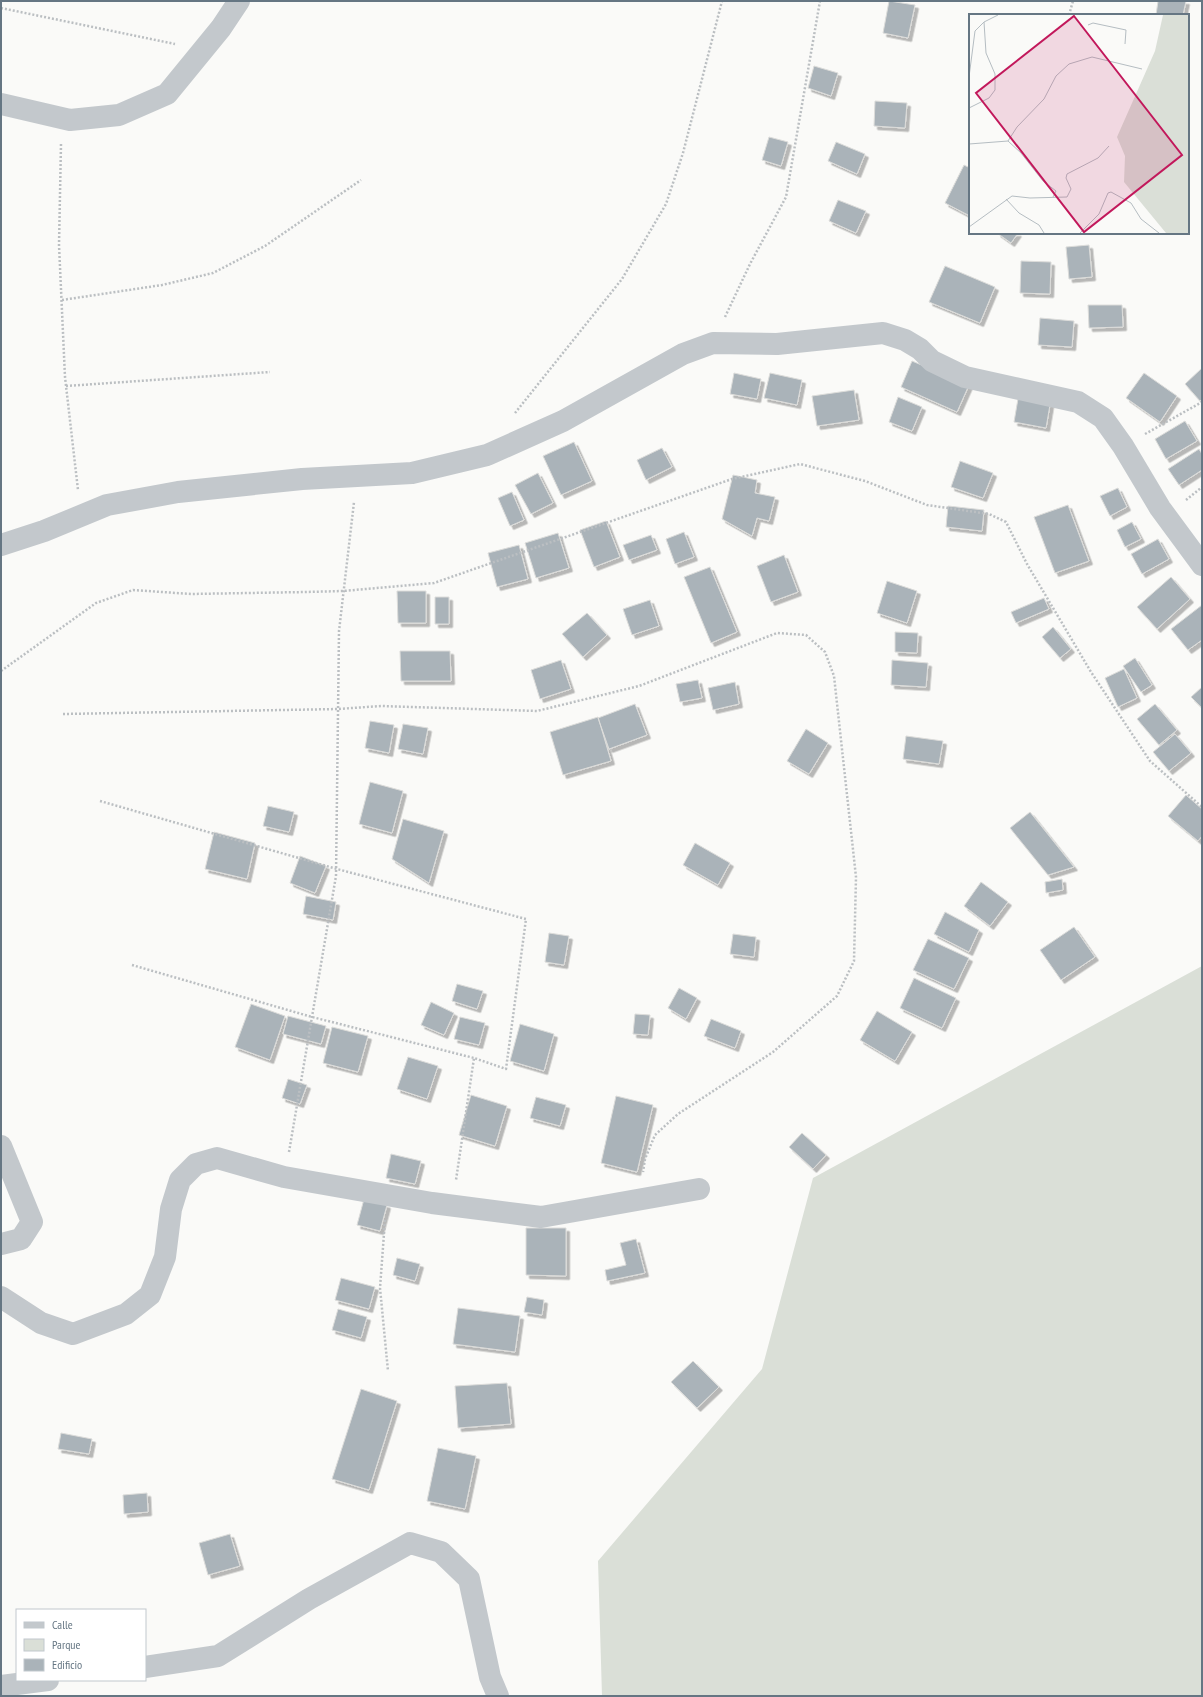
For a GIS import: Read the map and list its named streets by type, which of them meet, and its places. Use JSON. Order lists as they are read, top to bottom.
{
  "legend": ["Calle", "Parque", "Edificio"]
}
